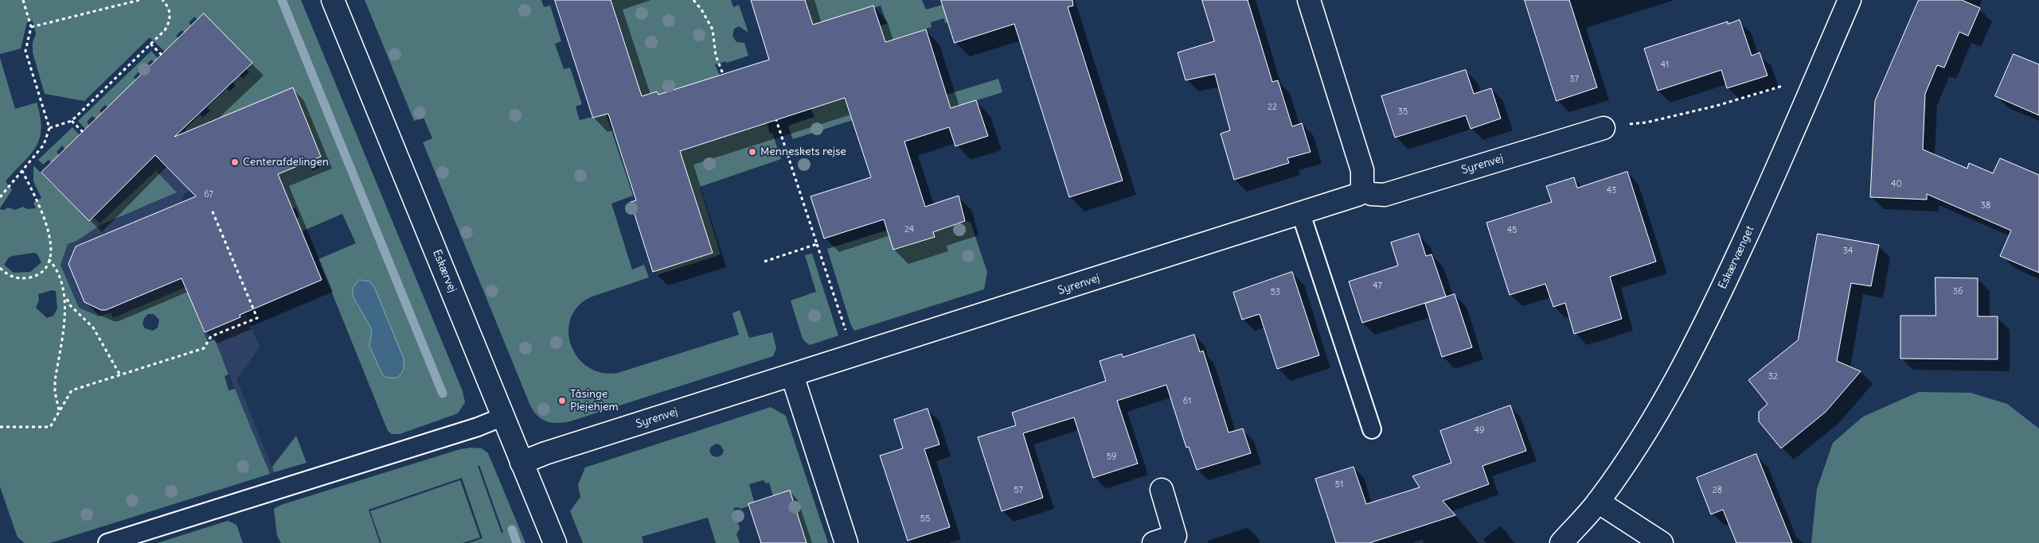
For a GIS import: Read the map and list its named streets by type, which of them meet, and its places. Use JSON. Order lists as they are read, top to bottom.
{
  "streets": {
    "street": ["Syrenvej", "Eskærvænget", "Eskærvej"]
  },
  "crossings": [
    ["Syrenvej", "Eskærvej"]
  ],
  "places": ["Menneskets rejse", "Centerafdelingen", "Tåsinge Plejehjem"],
  "house_numbers": [
    "41",
    "37",
    "22",
    "35",
    "40",
    "43",
    "67",
    "38",
    "24",
    "45",
    "34",
    "47",
    "36",
    "53",
    "32",
    "61",
    "49",
    "59",
    "51",
    "57",
    "28",
    "55"
  ]
}
